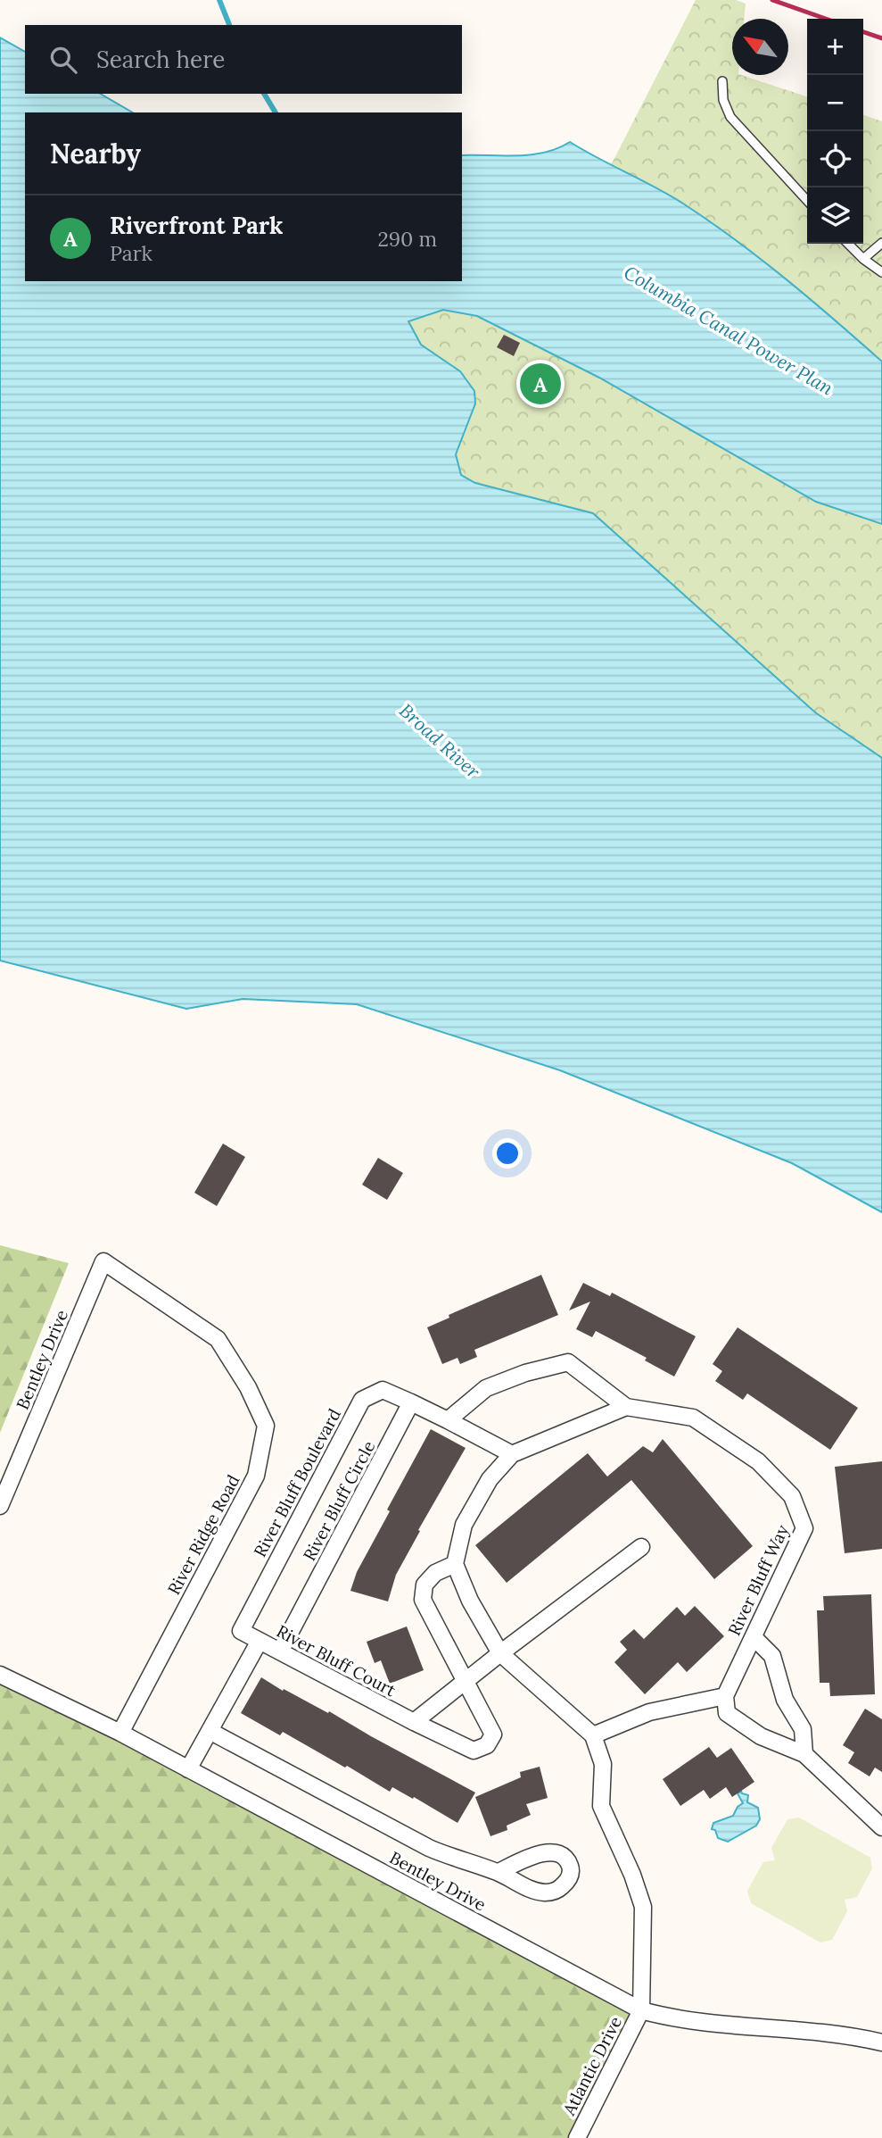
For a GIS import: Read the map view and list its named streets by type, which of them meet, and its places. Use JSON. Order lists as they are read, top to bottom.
{
  "streets": {
    "street": [
      "Bentley Drive",
      "River Bluff Boulevard",
      "River Bluff Circle",
      "River Ridge Road",
      "River Bluff Way",
      "River Bluff Court",
      "Atlantic Drive"
    ]
  },
  "crossings": [
    ["Bentley Drive", "River Ridge Road"],
    ["Bentley Drive", "Atlantic Drive"],
    ["River Bluff Boulevard", "River Bluff Circle"],
    ["River Bluff Boulevard", "River Bluff Court"],
    ["River Bluff Circle", "River Bluff Court"]
  ],
  "water": ["Columbia Canal Power Plan", "Broad River"],
  "north": "top left",
  "page": {
    "map_buttons": ["+", "−"],
    "search": "Search here",
    "heading": "Nearby",
    "list": [
      {
        "mark": "A",
        "name": "Riverfront Park",
        "note": "Park",
        "value": "290 m"
      }
    ],
    "pins": "A"
  }
}
